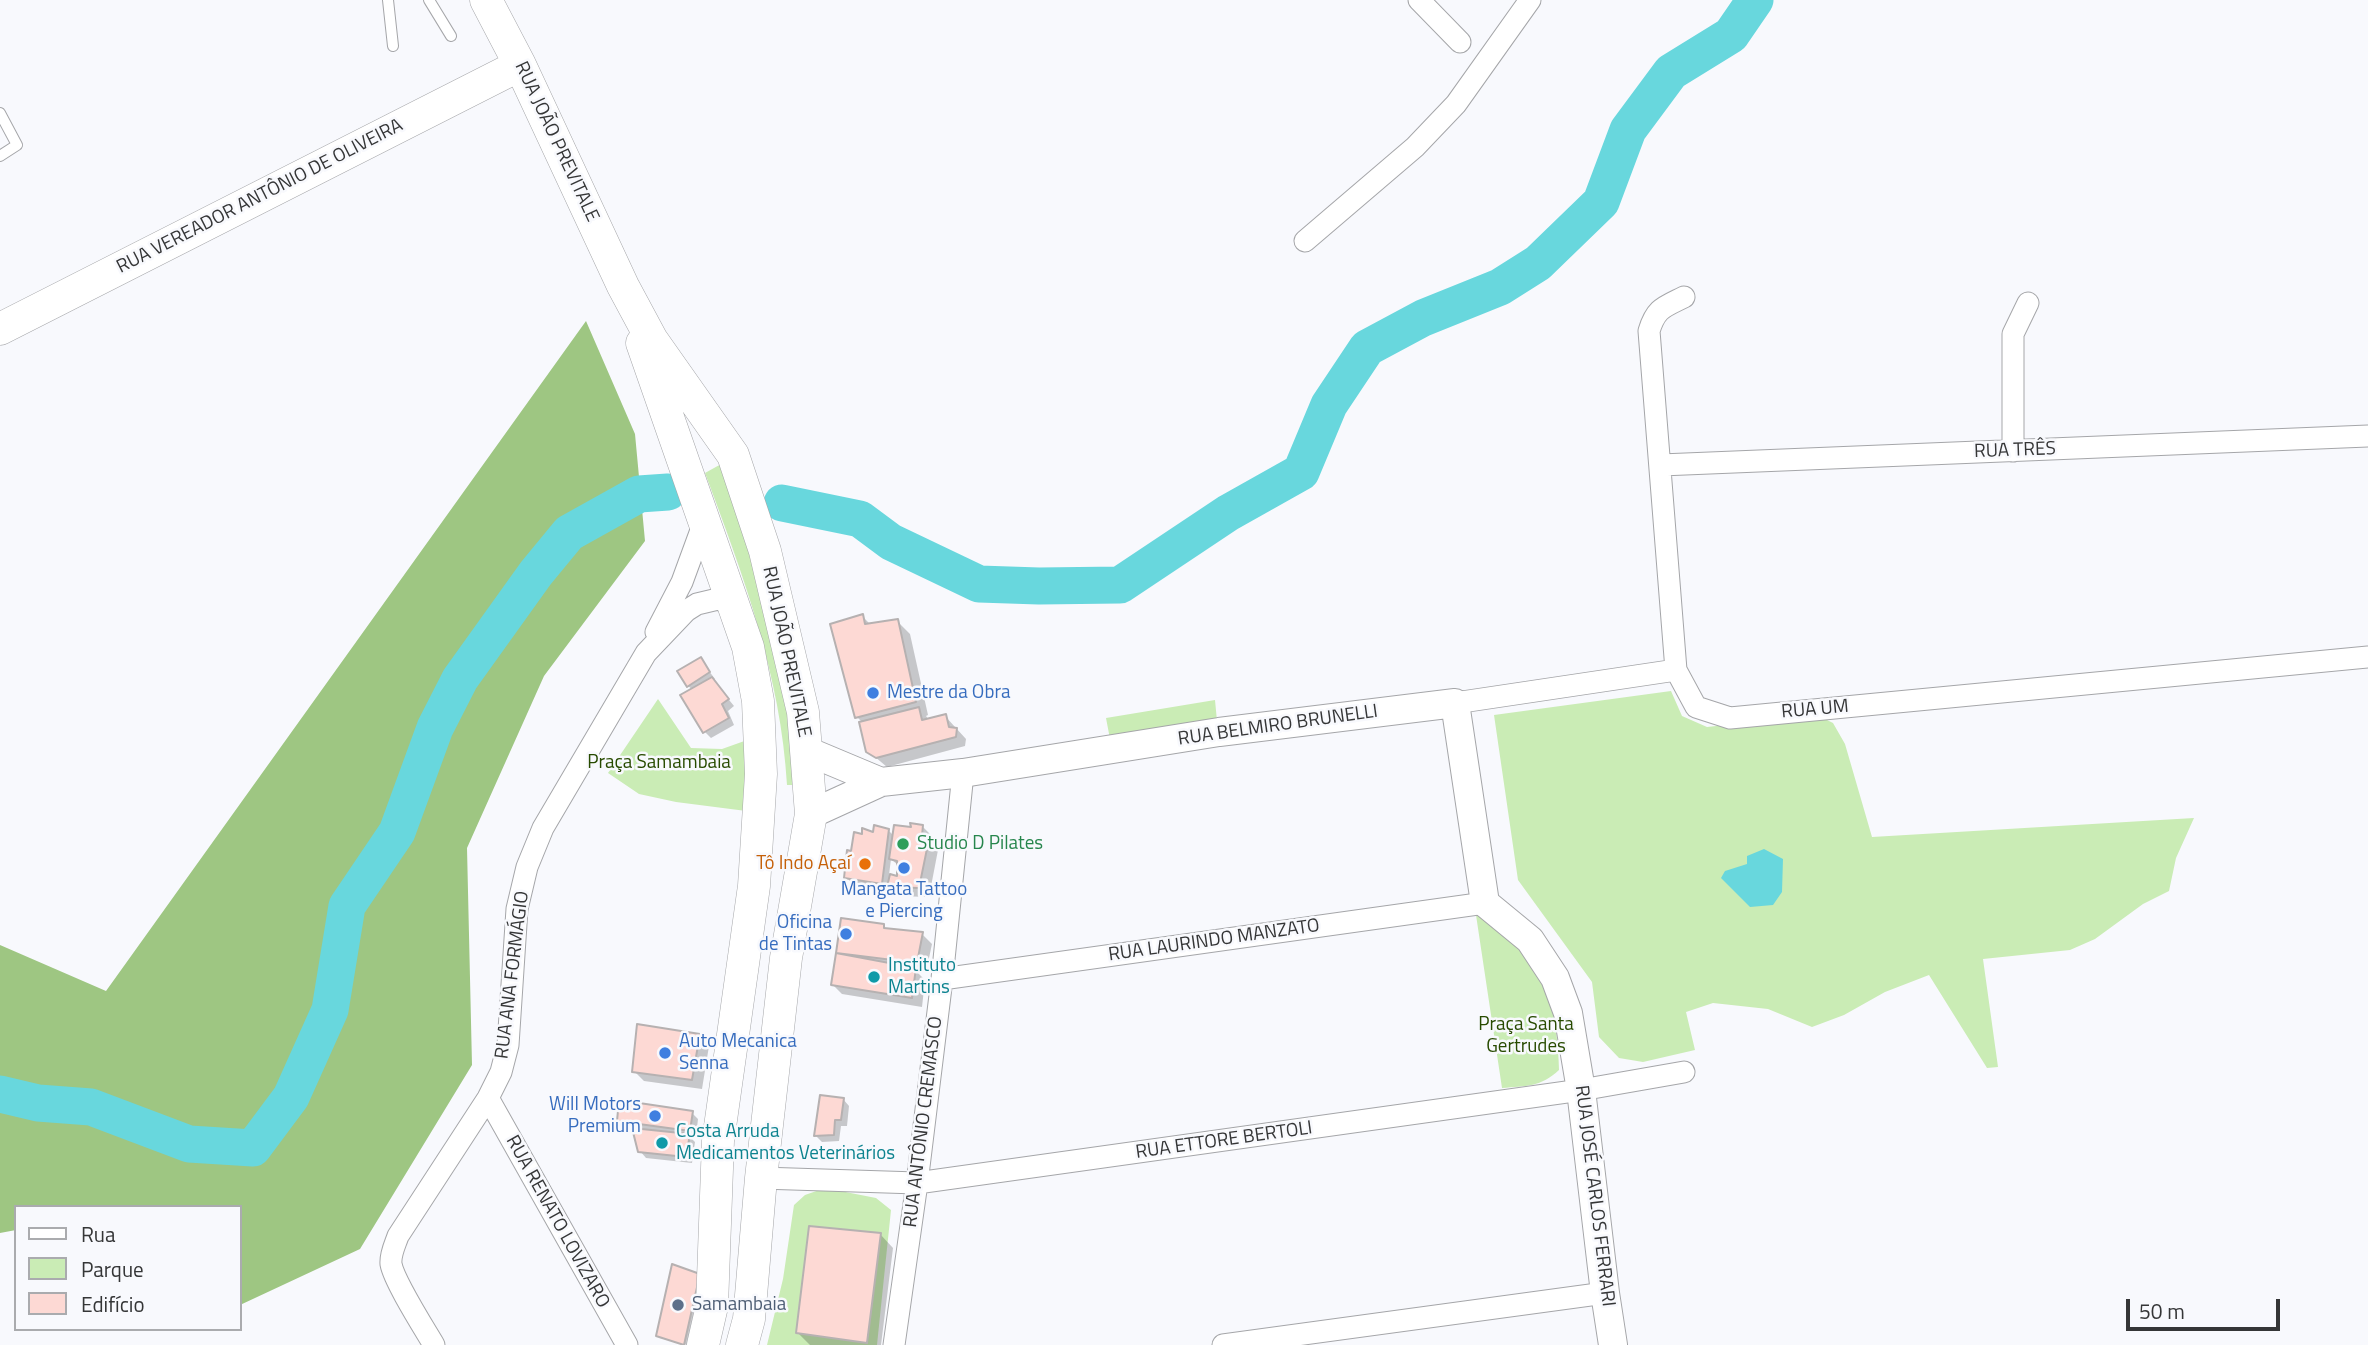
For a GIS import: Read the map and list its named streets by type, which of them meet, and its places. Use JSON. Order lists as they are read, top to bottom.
{
  "streets": {
    "main road": ["RUA JOÃO PREVITALE", "RUA VEREADOR ANTÔNIO DE OLIVEIRA"],
    "street": [
      "RUA TRÊS",
      "RUA UM",
      "RUA BELMIRO BRUNELLI",
      "RUA LAURINDO MANZATO",
      "RUA ANA FORMÁGIO",
      "RUA ANTÔNIO CREMASCO",
      "RUA ETTORE BERTOLI",
      "RUA JOSÉ CARLOS FERRARI",
      "RUA RENATO LOVIZARO"
    ]
  },
  "crossings": [
    ["RUA JOÃO PREVITALE", "RUA VEREADOR ANTÔNIO DE OLIVEIRA"],
    ["RUA JOÃO PREVITALE", "RUA BELMIRO BRUNELLI"],
    ["RUA JOÃO PREVITALE", "RUA ANA FORMÁGIO"],
    ["RUA JOÃO PREVITALE", "RUA ETTORE BERTOLI"],
    ["RUA TRÊS", "RUA UM"],
    ["RUA UM", "RUA BELMIRO BRUNELLI"],
    ["RUA BELMIRO BRUNELLI", "RUA ANTÔNIO CREMASCO"],
    ["RUA LAURINDO MANZATO", "RUA ANTÔNIO CREMASCO"],
    ["RUA LAURINDO MANZATO", "RUA JOSÉ CARLOS FERRARI"],
    ["RUA ANA FORMÁGIO", "RUA RENATO LOVIZARO"],
    ["RUA ANTÔNIO CREMASCO", "RUA ETTORE BERTOLI"],
    ["RUA ETTORE BERTOLI", "RUA JOSÉ CARLOS FERRARI"]
  ],
  "parks": ["Praça Samambaia", "Praça Santa Gertrudes"],
  "places": [
    "Mestre da Obra",
    "Studio D Pilates",
    "Tô Indo Açaí",
    "Mangata Tattoo e Piercing",
    "Oficina de Tintas",
    "Instituto Martins",
    "Auto Mecanica Senna",
    "Will Motors Premium",
    "Costa Arruda Medicamentos Veterinários",
    "Samambaia"
  ],
  "legend": ["Rua", "Parque", "Edifício"],
  "scale_bar": "50 m"
}
